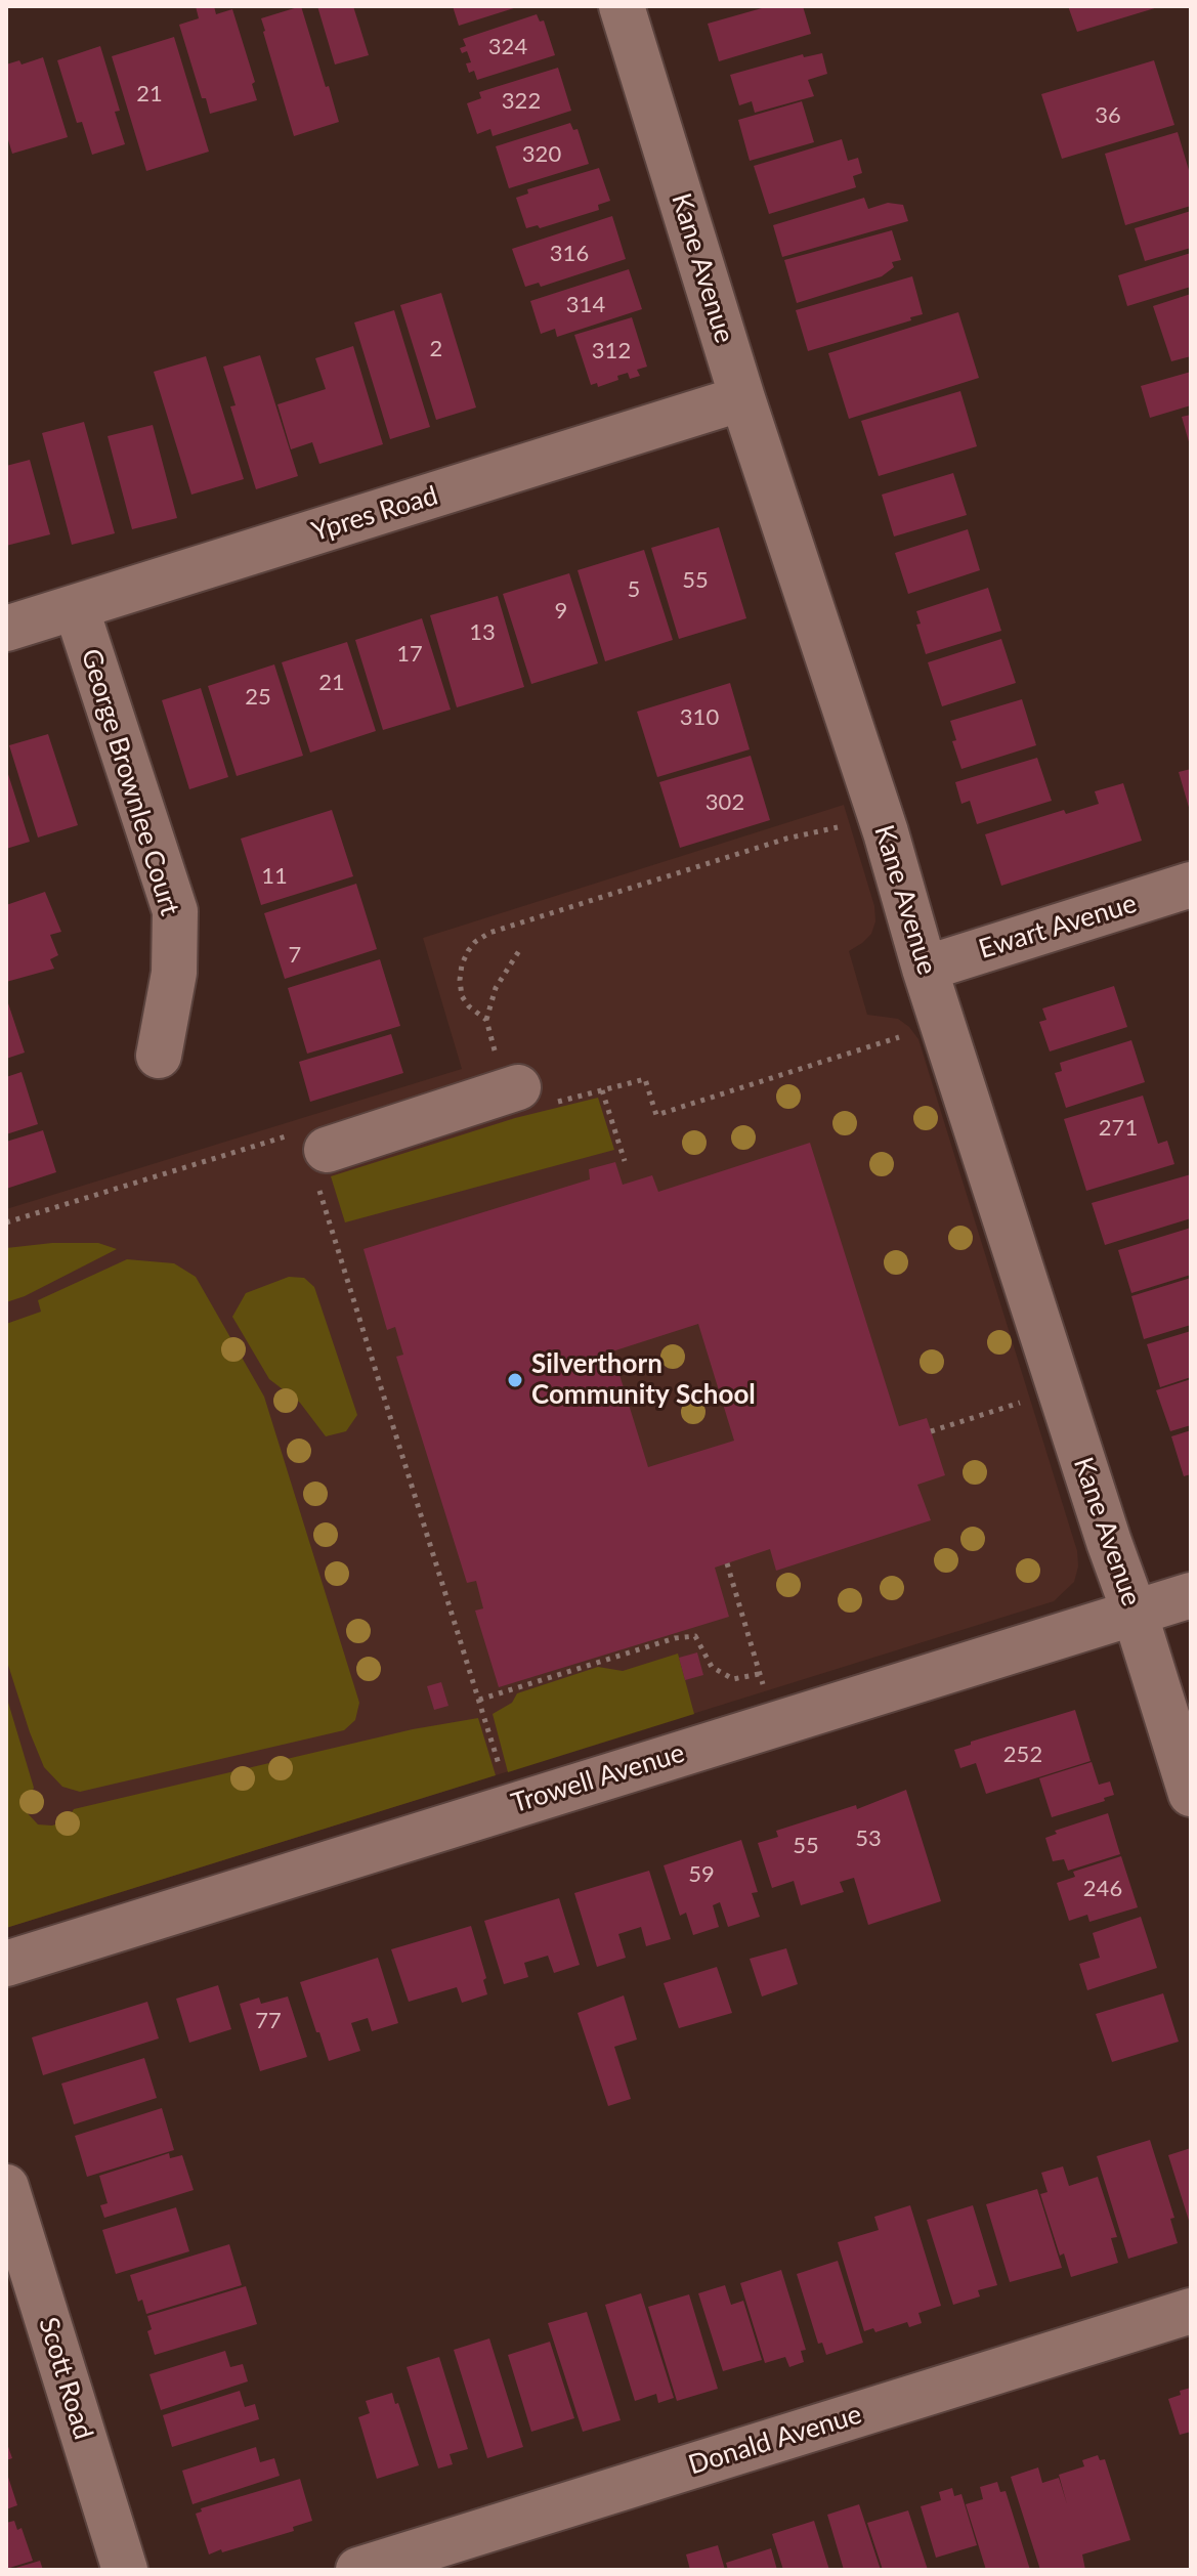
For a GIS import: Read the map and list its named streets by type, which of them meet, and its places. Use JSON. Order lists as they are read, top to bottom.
{
  "streets": {
    "street": [
      "Kane Avenue",
      "Ypres Road",
      "George Brownlee Court",
      "Ewart Avenue",
      "Trowell Avenue",
      "Scott Road",
      "Donald Avenue"
    ]
  },
  "crossings": [
    ["Kane Avenue", "Ypres Road"],
    ["Kane Avenue", "Ewart Avenue"],
    ["Kane Avenue", "Trowell Avenue"],
    ["Ypres Road", "George Brownlee Court"]
  ],
  "places": ["Silverthorn Community School"],
  "house_numbers": [
    "324",
    "21",
    "322",
    "36",
    "320",
    "316",
    "314",
    "2",
    "312",
    "55",
    "5",
    "9",
    "13",
    "17",
    "21",
    "25",
    "310",
    "302",
    "11",
    "7",
    "271",
    "252",
    "53",
    "55",
    "59",
    "246",
    "77"
  ]
}
